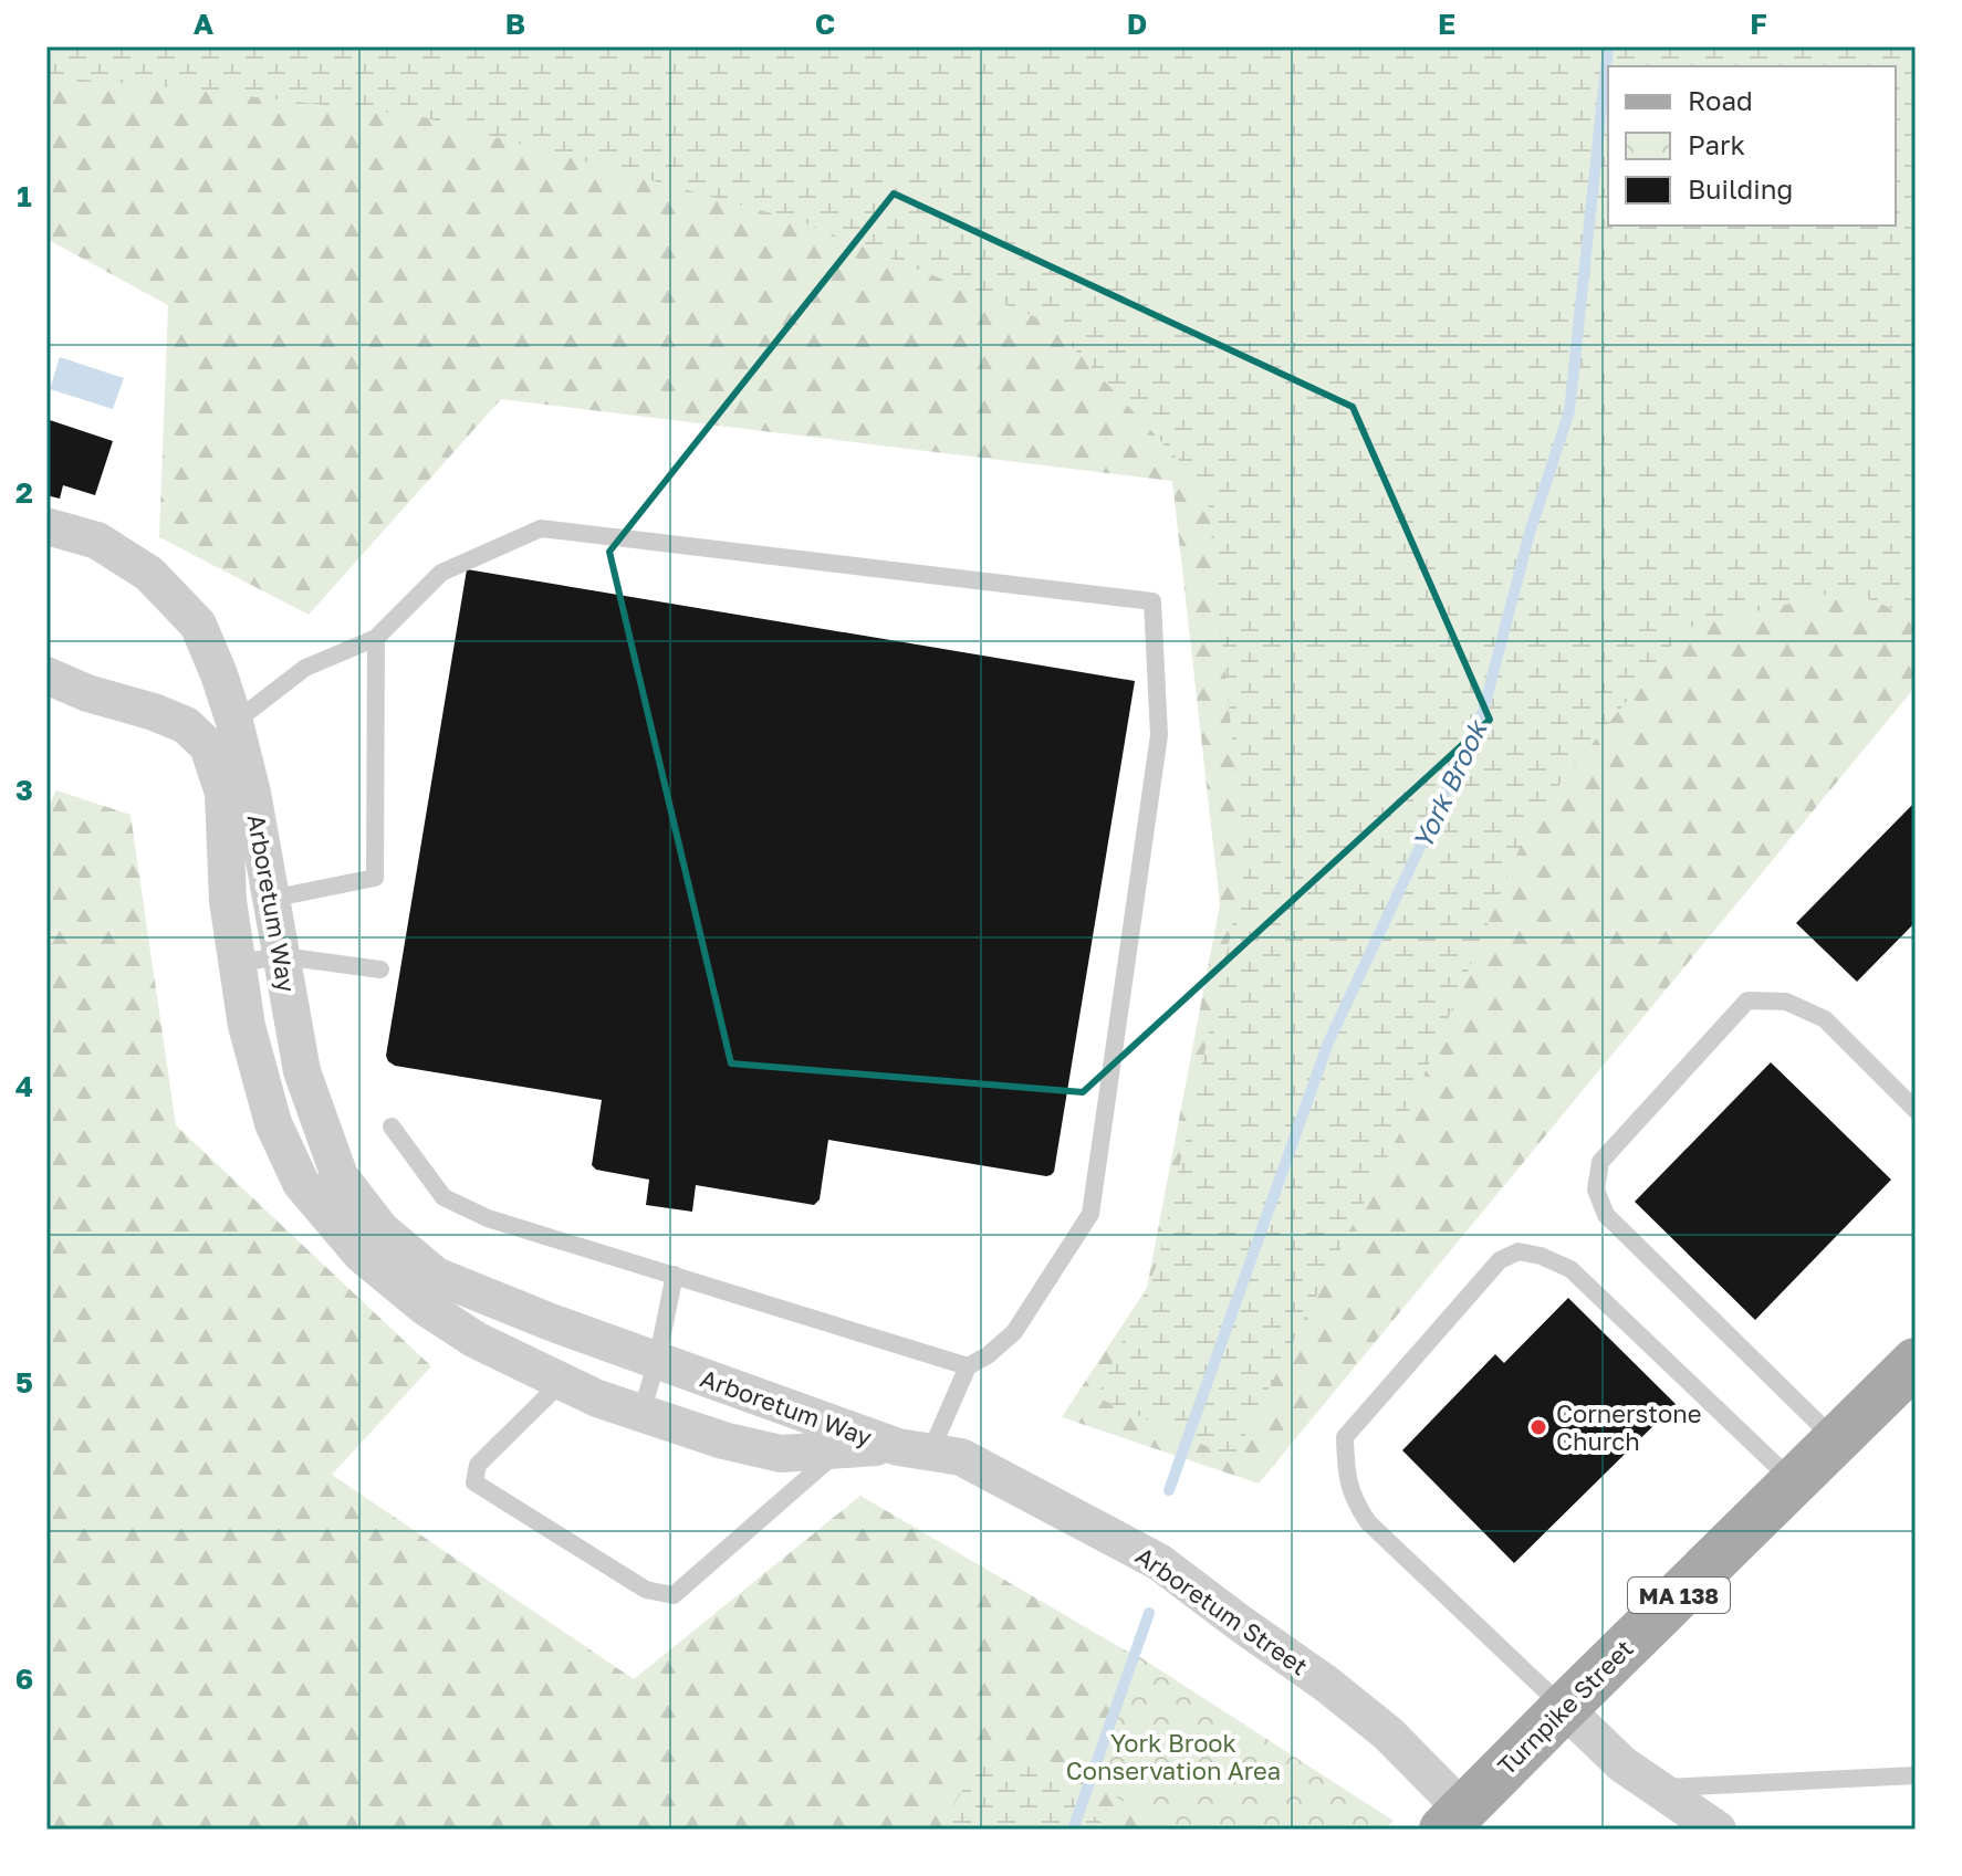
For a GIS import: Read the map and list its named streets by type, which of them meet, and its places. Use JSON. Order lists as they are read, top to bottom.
{
  "streets": {
    "main road": ["MA 138", "Turnpike Street"],
    "street": ["Arboretum Way", "Arboretum Street"]
  },
  "crossings": [
    ["Arboretum Way", "Arboretum Street"],
    ["Arboretum Street", "Turnpike Street"]
  ],
  "water": ["York Brook"],
  "parks": ["York Brook Conservation Area"],
  "places": ["Cornerstone Church"],
  "legend": ["Road", "Park", "Building"],
  "grid": {
    "columns": [
      "A",
      "B",
      "C",
      "D",
      "E",
      "F"
    ],
    "rows": [
      "1",
      "2",
      "3",
      "4",
      "5",
      "6"
    ]
  }
}
